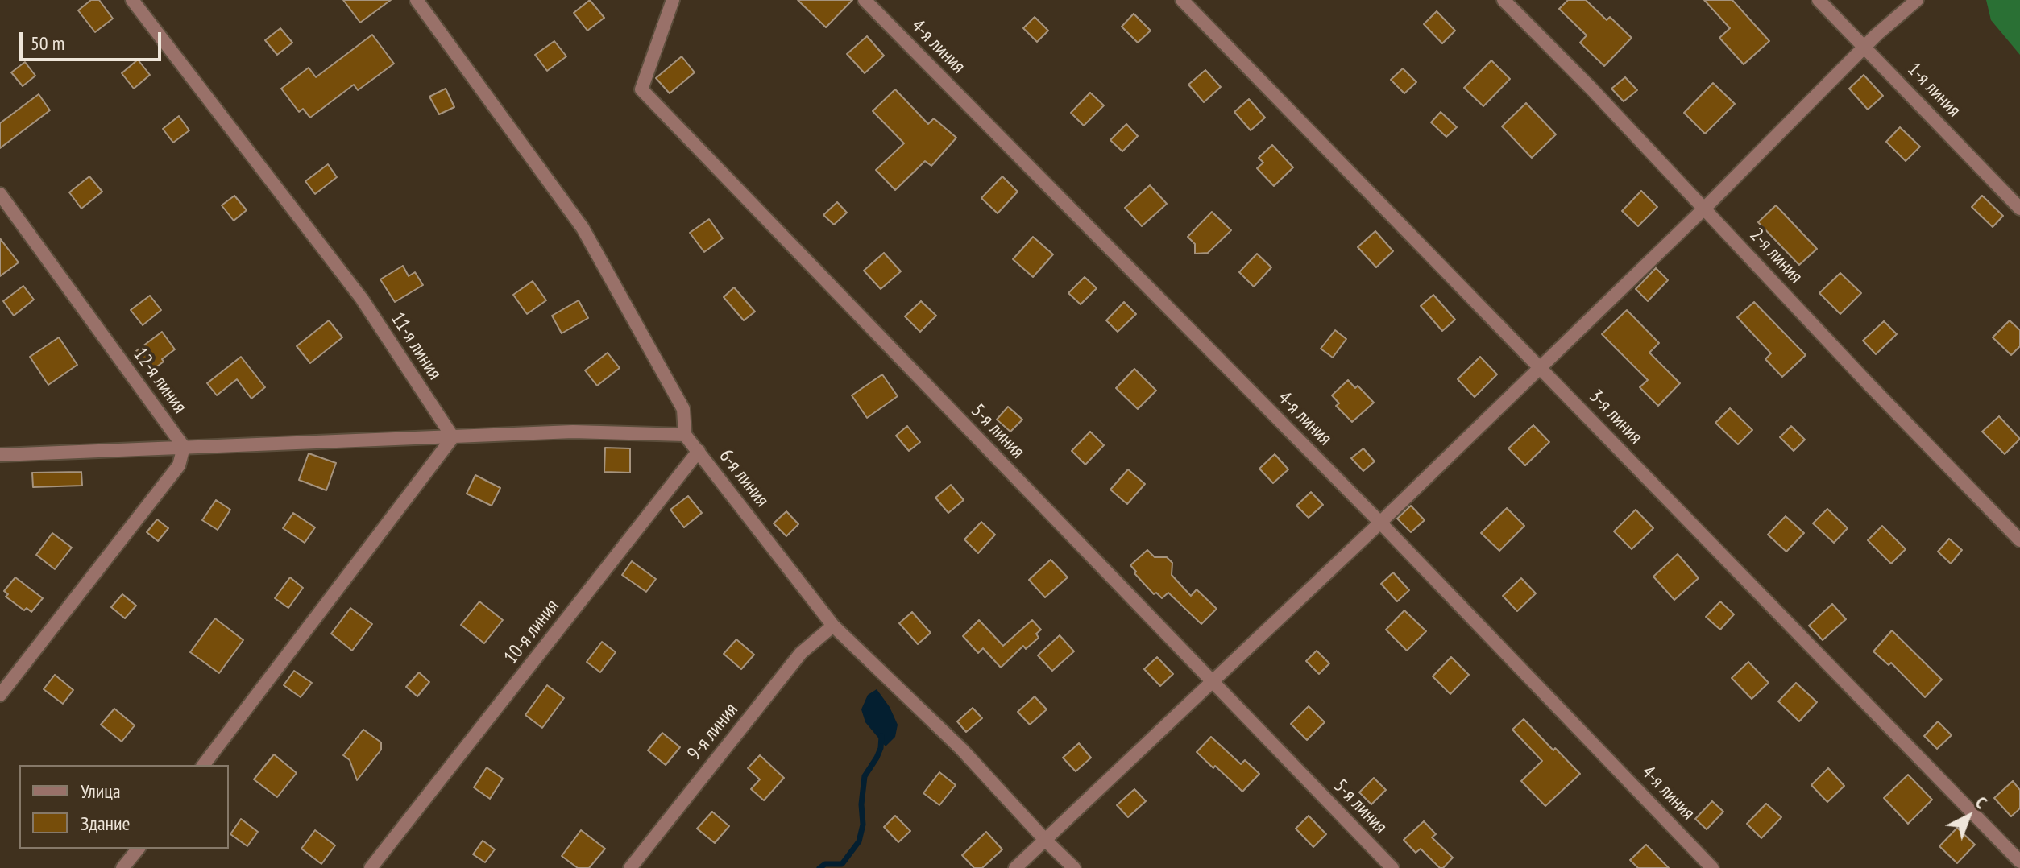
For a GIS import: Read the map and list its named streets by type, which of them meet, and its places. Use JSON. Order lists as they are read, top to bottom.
{
  "streets": {
    "street": [
      "4-я линия",
      "1-я линия",
      "2-я линия",
      "11-я линия",
      "12-я линия",
      "3-я линия",
      "5-я линия",
      "6-я линия",
      "10-я линия",
      "9-я линия"
    ]
  },
  "crossings": [
    ["6-я линия", "10-я линия"],
    ["6-я линия", "9-я линия"]
  ],
  "legend": ["Улица", "Здание"],
  "scale_bar": "50 m",
  "north": "top right"
}
